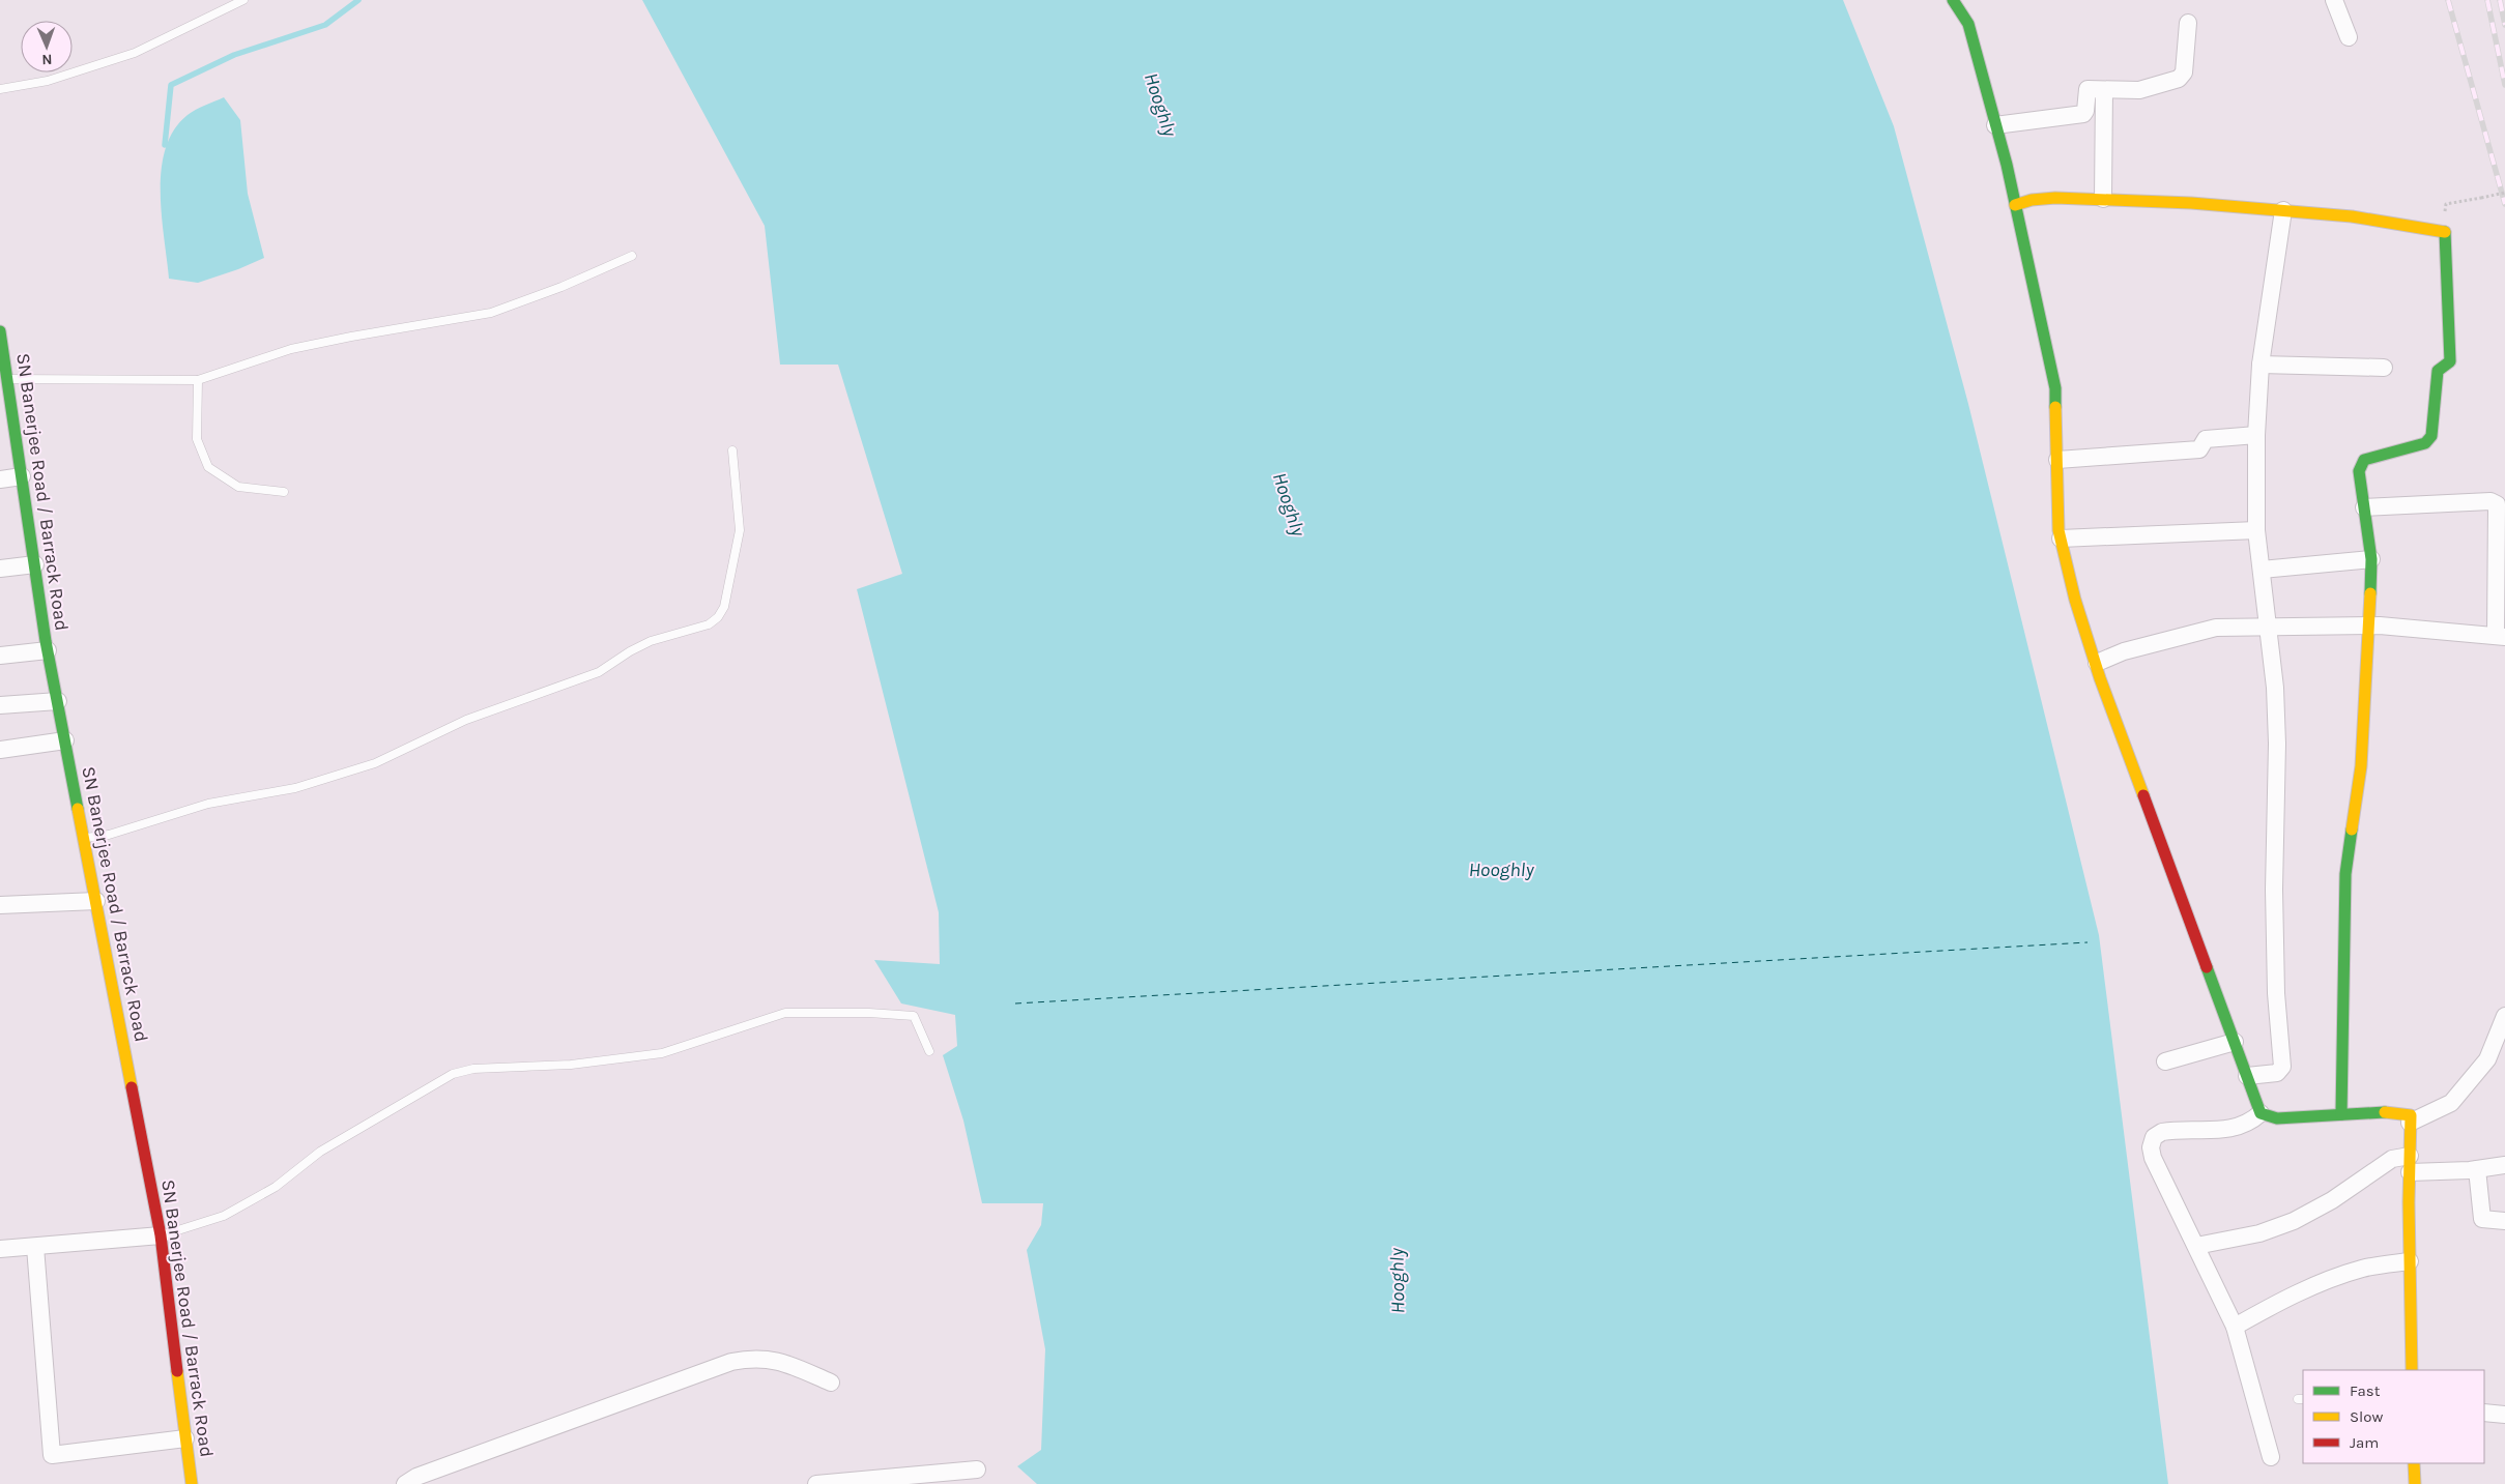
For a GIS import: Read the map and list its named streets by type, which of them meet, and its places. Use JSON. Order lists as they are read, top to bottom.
{
  "streets": {
    "street": ["SN Banerjee Road / Barrack Road"]
  },
  "water": ["Hooghly"],
  "legend": ["Fast", "Slow", "Jam"],
  "north": "bottom"
}
